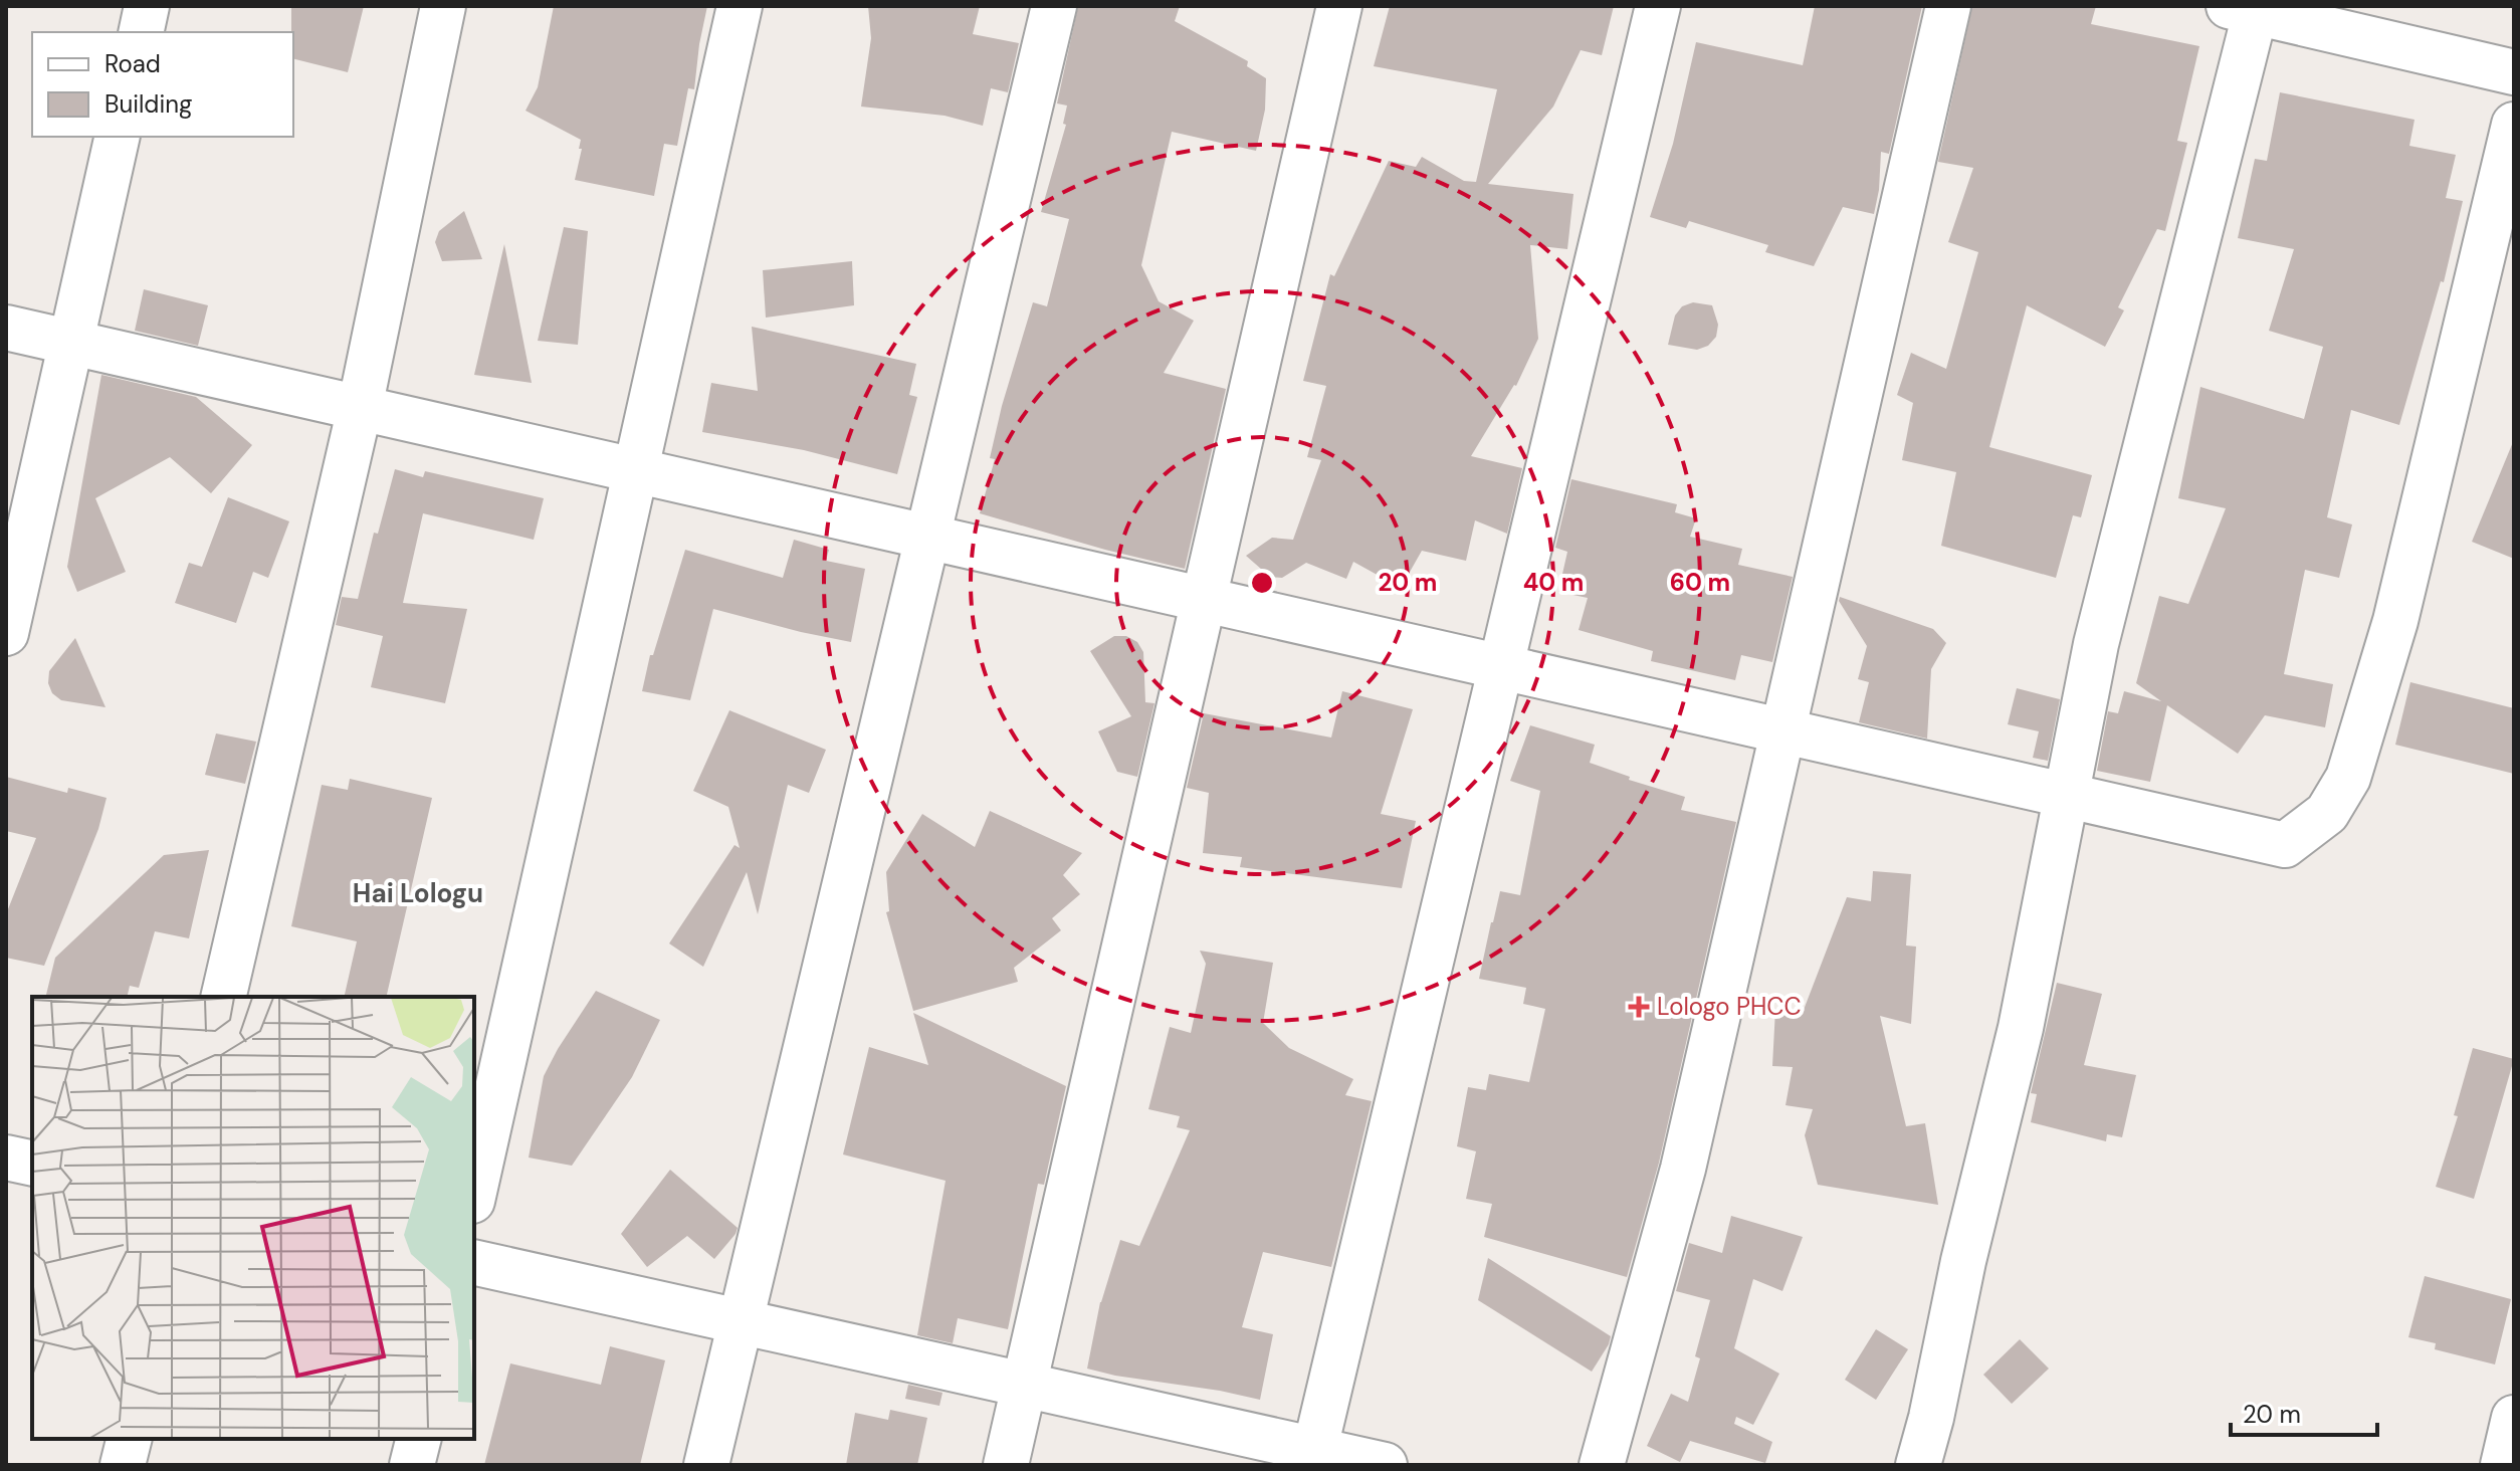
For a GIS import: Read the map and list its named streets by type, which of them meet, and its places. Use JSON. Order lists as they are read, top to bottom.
{
  "districts": ["Hai Lologu"],
  "places": {
    "health": ["Lologo PHCC"]
  },
  "legend": ["Road", "Building"],
  "scale_bar": "20 m",
  "rings": ["20 m", "40 m", "60 m"]
}
